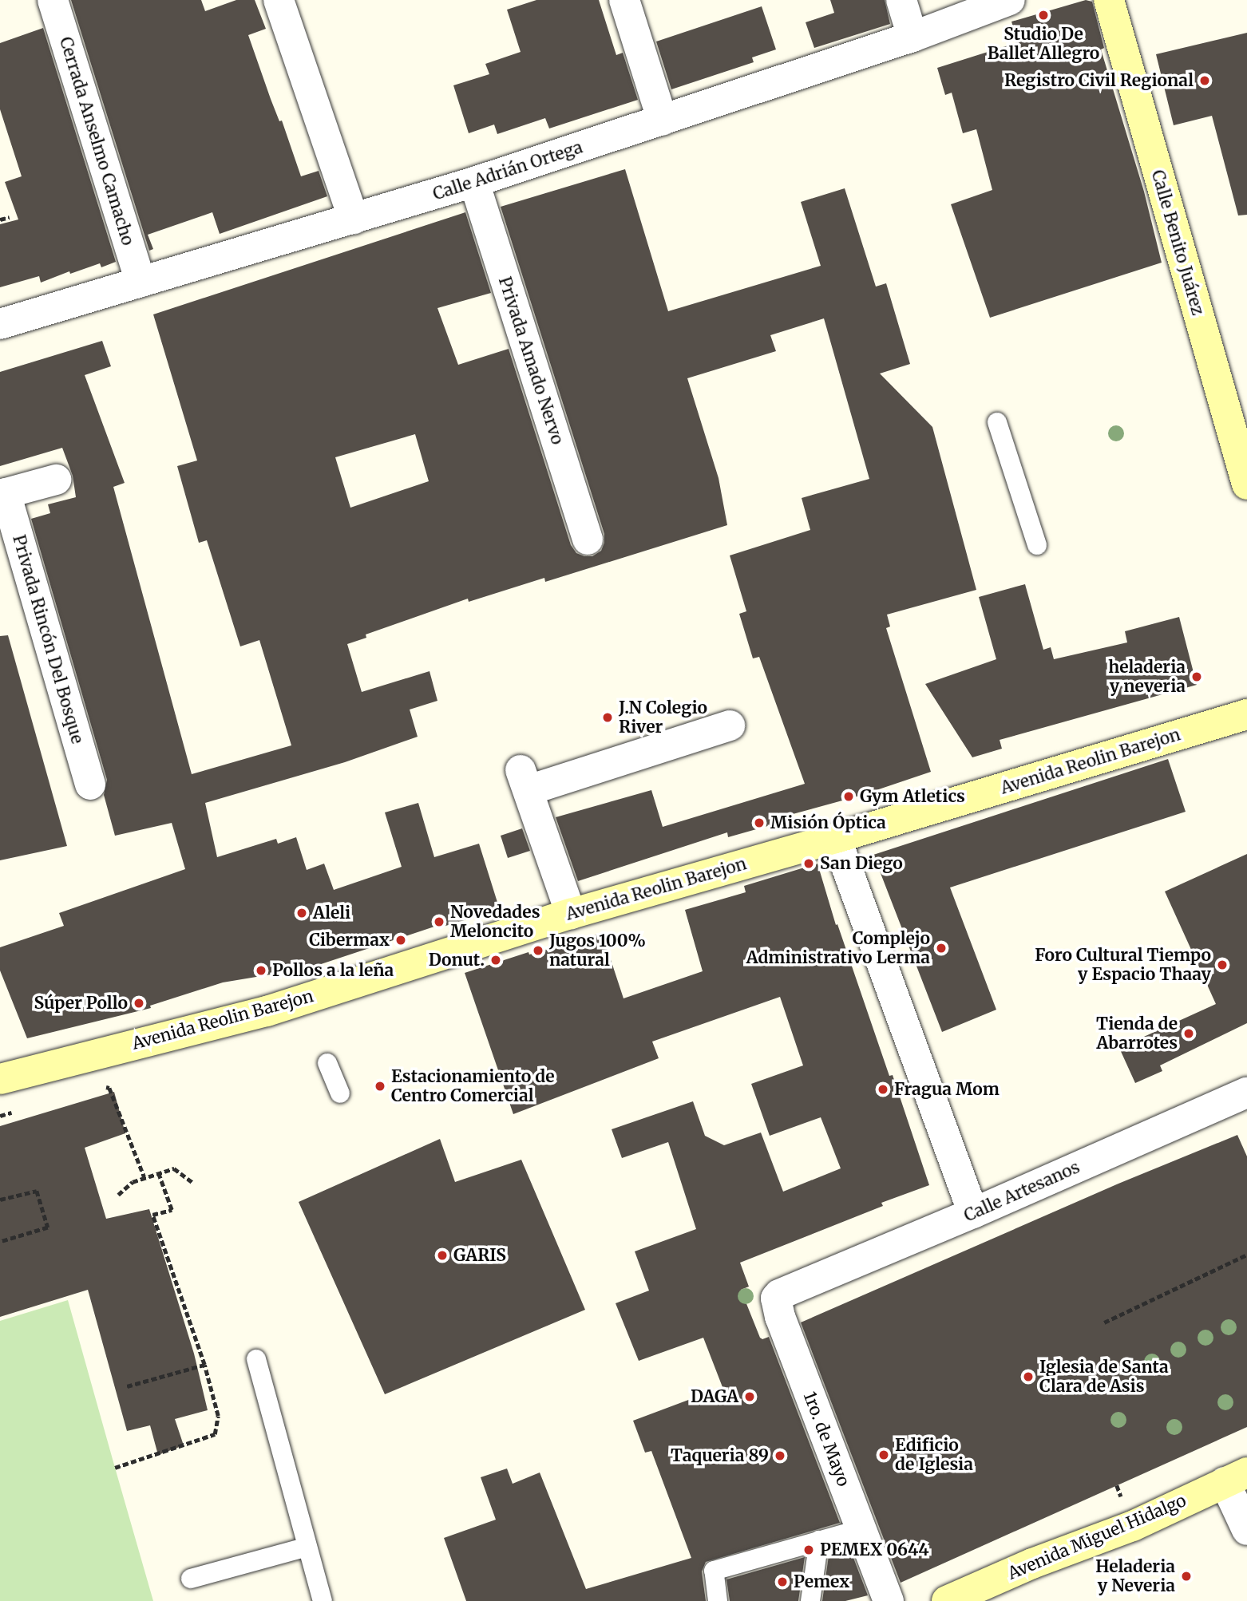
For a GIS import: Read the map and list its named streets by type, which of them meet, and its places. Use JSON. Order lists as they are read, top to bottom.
{
  "streets": {
    "main road": ["Calle Benito Juárez", "Avenida Reolin Barejon", "Avenida Miguel Hidalgo"],
    "street": [
      "Cerrada Anselmo Camacho",
      "Calle Adrián Ortega",
      "Privada Amado Nervo",
      "Privada Rincón Del Bosque",
      "Calle Artesanos",
      "1ro. de Mayo"
    ]
  },
  "crossings": [
    ["Cerrada Anselmo Camacho", "Calle Adrián Ortega"],
    ["Calle Adrián Ortega", "Privada Amado Nervo"],
    ["Calle Artesanos", "1ro. de Mayo"]
  ],
  "places": [
    "Studio De Ballet Allegro",
    "Registro Civil Regional",
    "heladeria y neveria",
    "J.N Colegio River",
    "Gym Atletics",
    "Misión Óptica",
    "San Diego",
    "Aleli",
    "Novedades Meloncito",
    "Cibermax",
    "Complejo Administrativo Lerma",
    "Jugos 100% natural",
    "Donut.",
    "Foro Cultural Tiempo y Espacio Thaay",
    "Pollos a la leña",
    "Súper Pollo",
    "Tienda de Abarrotes",
    "Estacionamiento de Centro Comercial",
    "Fragua Mom",
    "GARIS",
    "Iglesia de Santa Clara de Asis",
    "DAGA",
    "Edificio de Iglesia",
    "Taqueria 89",
    "PEMEX 0644",
    "Heladeria y Neveria",
    "Pemex"
  ]
}
